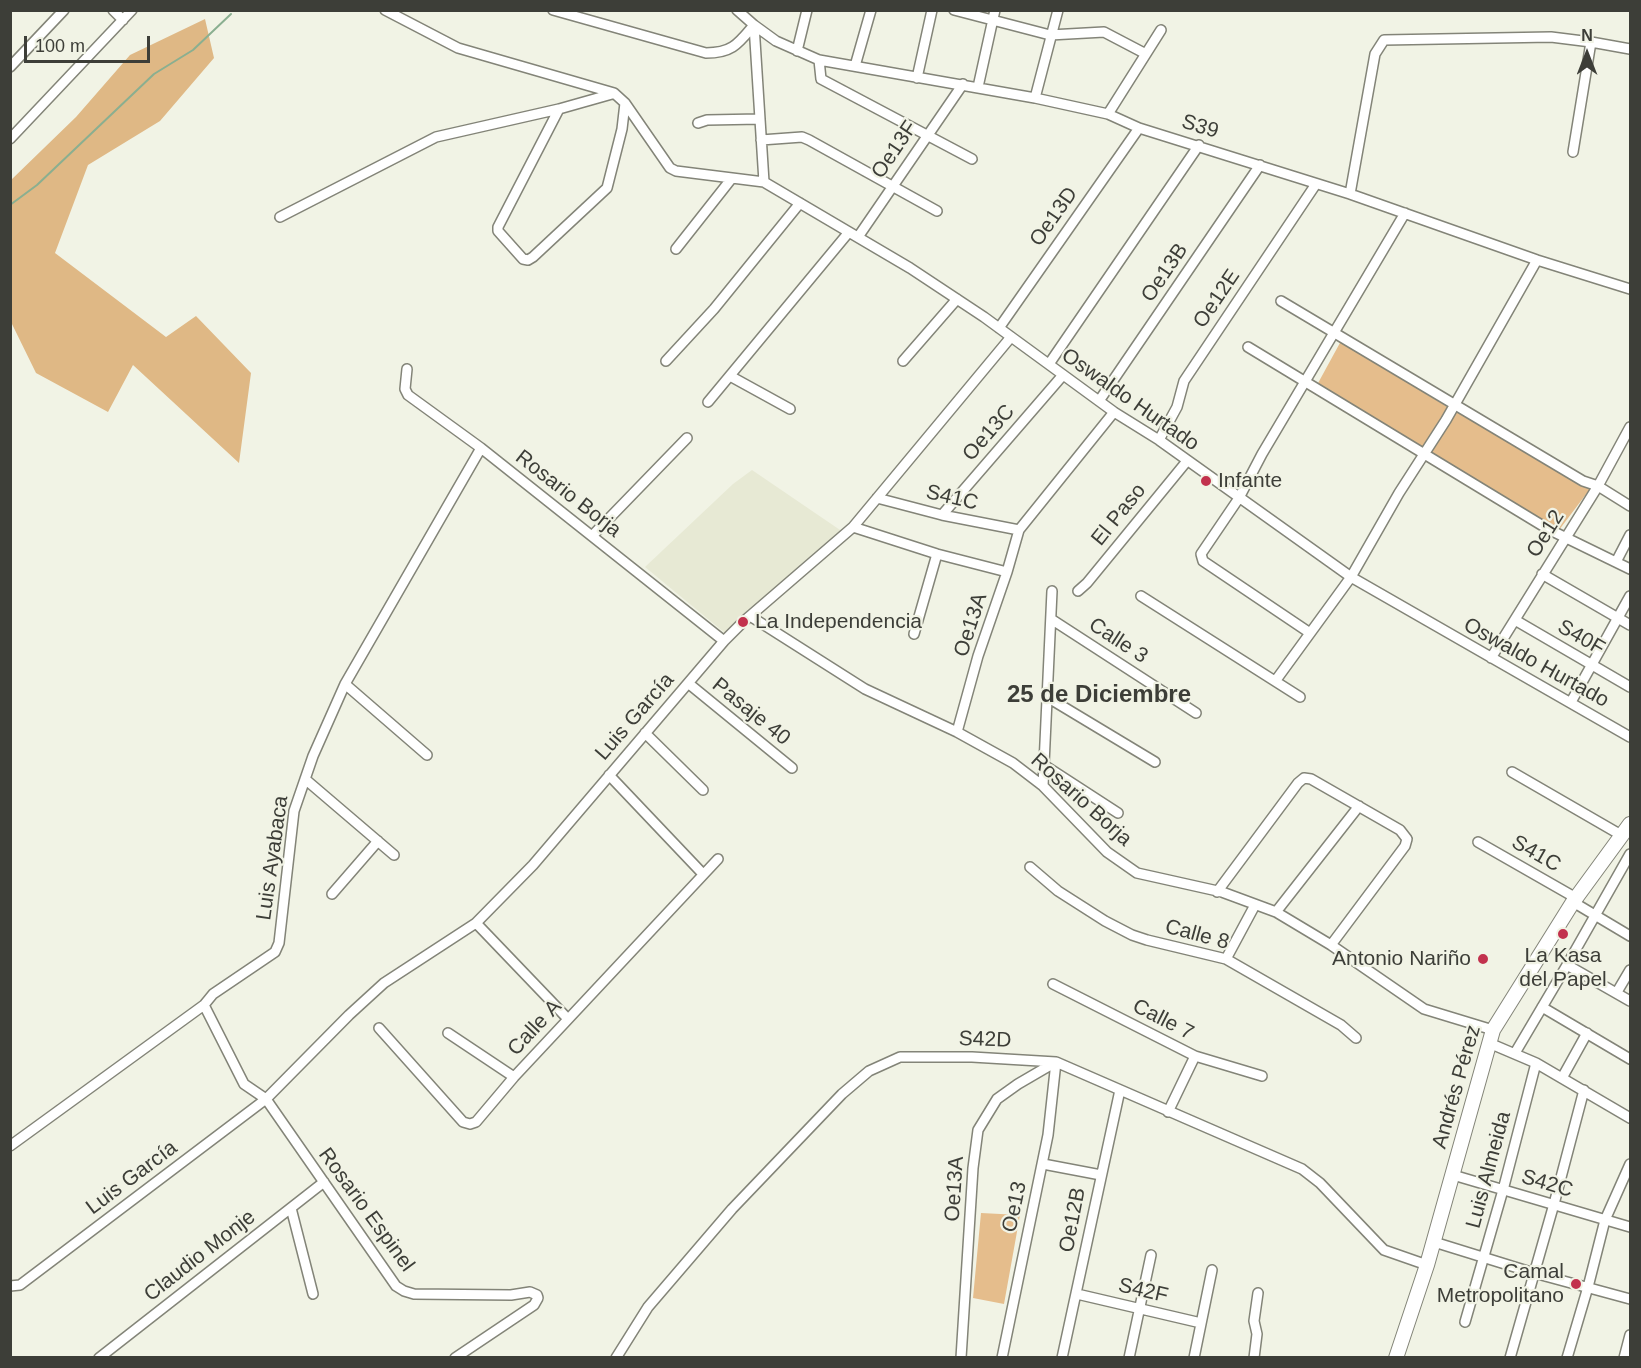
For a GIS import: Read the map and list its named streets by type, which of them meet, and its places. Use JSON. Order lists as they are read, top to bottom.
{
  "streets": {
    "street": [
      "S39",
      "Oe13F",
      "Oe13D",
      "Oe13B",
      "Oe12E",
      "Oswaldo Hurtado",
      "Oe13C",
      "Rosario Borja",
      "S41C",
      "El Paso",
      "Oe12",
      "Oe13A",
      "S40F",
      "Calle 3",
      "Pasaje 40",
      "Luis García",
      "Luis Ayabaca",
      "Calle 8",
      "Calle 7",
      "Calle A",
      "S42D",
      "Andrés Pérez",
      "Luis Almeida",
      "S42C",
      "Oe13",
      "Rosario Espinel",
      "Oe12B",
      "Claudio Monje",
      "S42F"
    ]
  },
  "crossings": [
    ["S39", "Oe13F"],
    ["S39", "Oe13D"],
    ["S39", "Oe13B"],
    ["S39", "Oe12E"],
    ["Oe13F", "Oswaldo Hurtado"],
    ["Oe13D", "Oswaldo Hurtado"],
    ["Oe13B", "Oswaldo Hurtado"],
    ["Oe12E", "Oswaldo Hurtado"],
    ["Oswaldo Hurtado", "Oe13C"],
    ["Oswaldo Hurtado", "El Paso"],
    ["Oswaldo Hurtado", "Oe12"],
    ["Oswaldo Hurtado", "Luis García"],
    ["Oe13C", "S41C"],
    ["Rosario Borja", "Oe13A"],
    ["Rosario Borja", "Luis García"],
    ["Rosario Borja", "Luis Ayabaca"],
    ["Rosario Borja", "Andrés Pérez"],
    ["Rosario Borja", "Luis Almeida"],
    ["S41C", "Oe13A"],
    ["S41C", "Luis García"],
    ["S41C", "Andrés Pérez"],
    ["Oe12", "S40F"],
    ["Oe13A", "S42D"],
    ["Oe13A", "Oe13"],
    ["Pasaje 40", "Luis García"],
    ["Luis García", "Rosario Espinel"],
    ["S42D", "Andrés Pérez"],
    ["S42D", "Oe13"],
    ["S42D", "Oe12B"],
    ["Andrés Pérez", "S42C"],
    ["Luis Almeida", "S42C"],
    ["Rosario Espinel", "Claudio Monje"],
    ["Oe12B", "S42F"]
  ],
  "districts": ["25 de Diciembre"],
  "places": [
    "Infante",
    "La Independencia",
    "La Kasa del Papel",
    "Antonio Nariño",
    "Camal Metropolitano"
  ],
  "scale_bar": "100 m",
  "north": "top"
}
